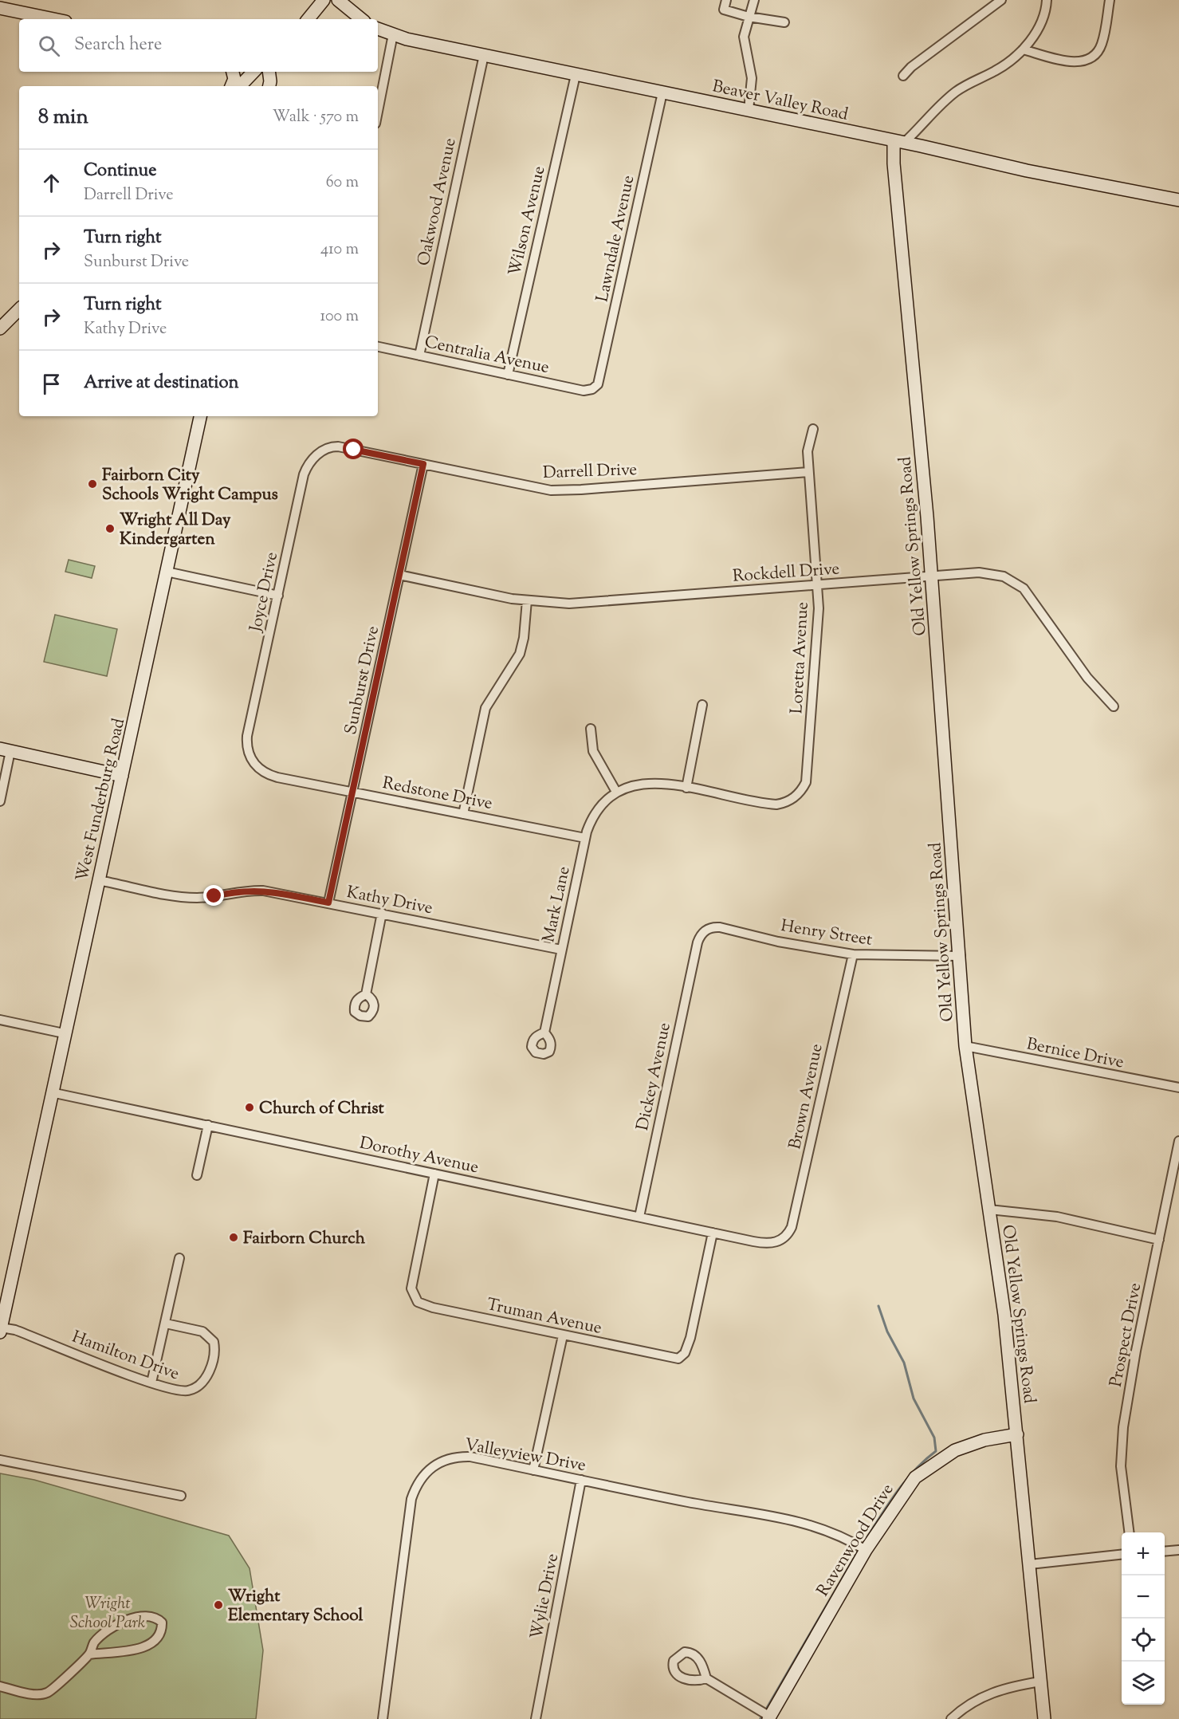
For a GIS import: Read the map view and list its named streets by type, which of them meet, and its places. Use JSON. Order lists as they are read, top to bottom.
{
  "streets": {
    "street": [
      "Beaver Valley Road",
      "Oakwood Avenue",
      "Wilson Avenue",
      "Lawndale Avenue",
      "Centralia Avenue",
      "Darrell Drive",
      "Old Yellow Springs Road",
      "Rockdell Drive",
      "Joyce Drive",
      "Loretta Avenue",
      "Sunburst Drive",
      "Redstone Drive",
      "West Funderburg Road",
      "Kathy Drive",
      "Mark Lane",
      "Henry Street",
      "Bernice Drive",
      "Dickey Avenue",
      "Brown Avenue",
      "Dorothy Avenue",
      "Truman Avenue",
      "Prospect Drive",
      "Hamilton Drive",
      "Valleyview Drive",
      "Ravenwood Drive",
      "Wylie Drive"
    ]
  },
  "crossings": [
    ["Beaver Valley Road", "Oakwood Avenue"],
    ["Beaver Valley Road", "Wilson Avenue"],
    ["Beaver Valley Road", "Lawndale Avenue"],
    ["Beaver Valley Road", "Old Yellow Springs Road"],
    ["Oakwood Avenue", "Centralia Avenue"],
    ["Wilson Avenue", "Centralia Avenue"],
    ["Lawndale Avenue", "Centralia Avenue"],
    ["Darrell Drive", "Joyce Drive"],
    ["Darrell Drive", "Loretta Avenue"],
    ["Darrell Drive", "Sunburst Drive"],
    ["Old Yellow Springs Road", "Rockdell Drive"],
    ["Old Yellow Springs Road", "Henry Street"],
    ["Old Yellow Springs Road", "Bernice Drive"],
    ["Old Yellow Springs Road", "Ravenwood Drive"],
    ["Rockdell Drive", "Loretta Avenue"],
    ["Rockdell Drive", "Sunburst Drive"],
    ["Joyce Drive", "Redstone Drive"],
    ["Sunburst Drive", "Redstone Drive"],
    ["Sunburst Drive", "Kathy Drive"],
    ["Redstone Drive", "Mark Lane"],
    ["West Funderburg Road", "Kathy Drive"],
    ["West Funderburg Road", "Dorothy Avenue"],
    ["West Funderburg Road", "Hamilton Drive"],
    ["Kathy Drive", "Mark Lane"],
    ["Henry Street", "Dickey Avenue"],
    ["Henry Street", "Brown Avenue"],
    ["Dickey Avenue", "Dorothy Avenue"],
    ["Brown Avenue", "Dorothy Avenue"],
    ["Dorothy Avenue", "Truman Avenue"],
    ["Valleyview Drive", "Ravenwood Drive"],
    ["Valleyview Drive", "Wylie Drive"]
  ],
  "parks": ["Wright School Park"],
  "places": [
    "Fairborn City Schools Wright Campus",
    "Wright All Day Kindergarten",
    "Church of Christ",
    "Fairborn Church",
    "Wright Elementary School"
  ],
  "page": {
    "search": "Search here",
    "heading": ["8 min", "Walk · 570 m"],
    "list": [
      ["Continue", "Darrell Drive", "60 m"],
      ["Turn right", "Sunburst Drive", "410 m"],
      ["Turn right", "Kathy Drive", "100 m"],
      "Arrive at destination"
    ],
    "map_buttons": ["+", "−"]
  }
}
